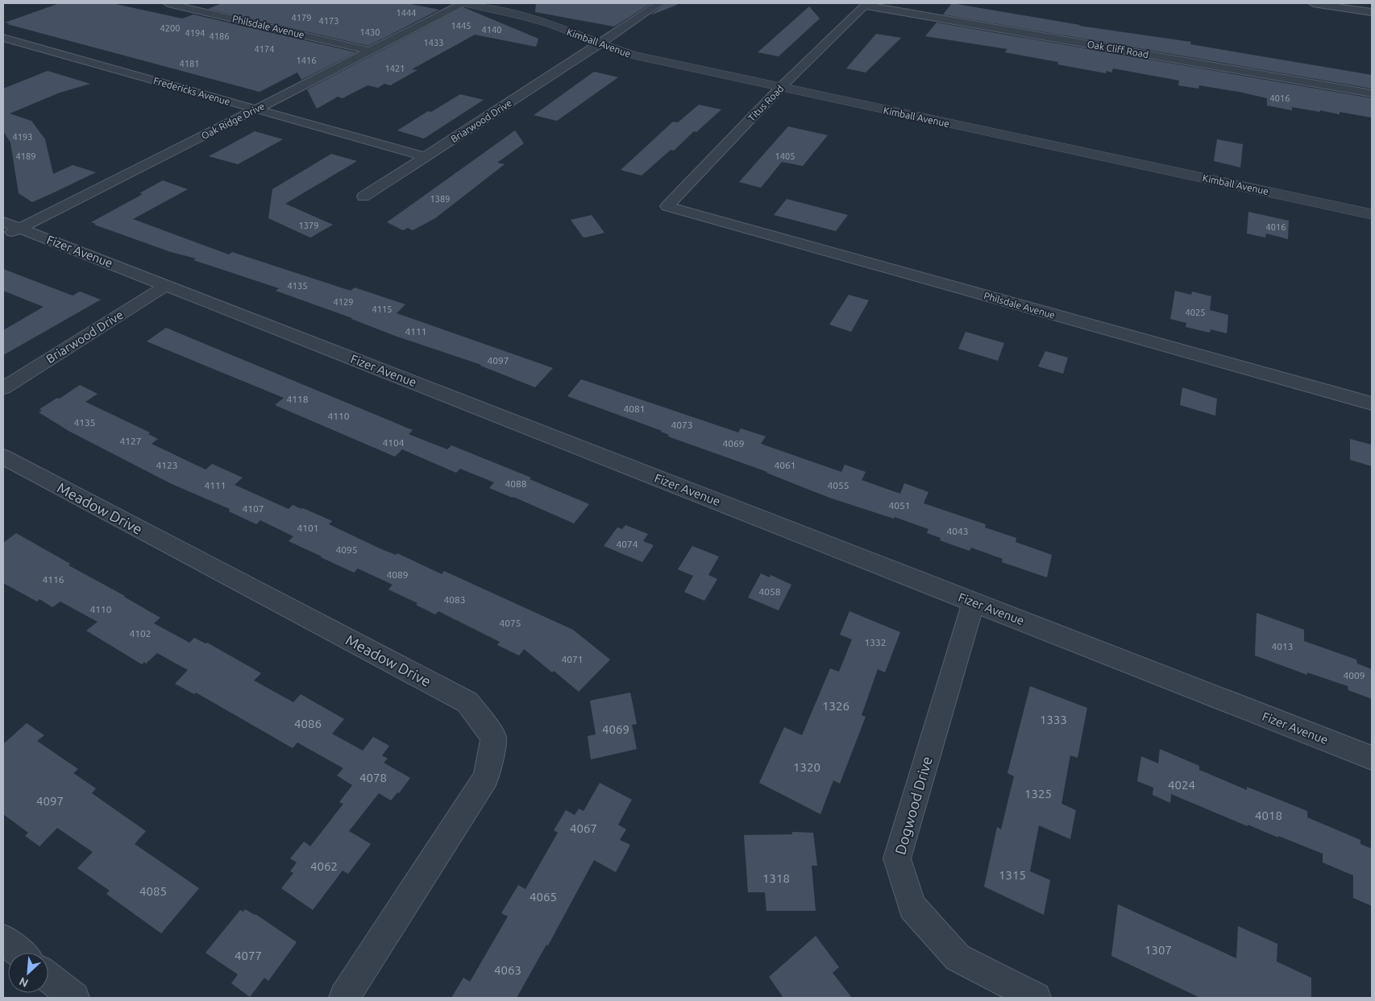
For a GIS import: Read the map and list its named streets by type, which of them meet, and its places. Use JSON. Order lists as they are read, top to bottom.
{
  "streets": {
    "street": [
      "Philsdale Avenue",
      "Kimball Avenue",
      "Oak Cliff Road",
      "Fredericks Avenue",
      "Titus Road",
      "Oak Ridge Drive",
      "Briarwood Drive",
      "Fizer Avenue",
      "Meadow Drive",
      "Dogwood Drive"
    ]
  },
  "crossings": [
    ["Philsdale Avenue", "Titus Road"],
    ["Philsdale Avenue", "Oak Ridge Drive"],
    ["Kimball Avenue", "Titus Road"],
    ["Kimball Avenue", "Briarwood Drive"],
    ["Oak Cliff Road", "Titus Road"],
    ["Fredericks Avenue", "Oak Ridge Drive"],
    ["Fredericks Avenue", "Briarwood Drive"],
    ["Oak Ridge Drive", "Fizer Avenue"],
    ["Briarwood Drive", "Fizer Avenue"],
    ["Fizer Avenue", "Dogwood Drive"]
  ],
  "house_numbers": [
    "1444",
    "4179",
    "4173",
    "1445",
    "4200",
    "4140",
    "1430",
    "4194",
    "4186",
    "1433",
    "4174",
    "1416",
    "4181",
    "1421",
    "4016",
    "4193",
    "4189",
    "1405",
    "1389",
    "1379",
    "4016",
    "4135",
    "4129",
    "4115",
    "4025",
    "4111",
    "4097",
    "4118",
    "4081",
    "4110",
    "4135",
    "4073",
    "4127",
    "4104",
    "4069",
    "4123",
    "4061",
    "4088",
    "4111",
    "4055",
    "4051",
    "4107",
    "4101",
    "4043",
    "4074",
    "4095",
    "4089",
    "4116",
    "4058",
    "4083",
    "4110",
    "4075",
    "4102",
    "1332",
    "4013",
    "4071",
    "4009",
    "1326",
    "1333",
    "4086",
    "4069",
    "1320",
    "4078",
    "4024",
    "1325",
    "4097",
    "4018",
    "4067",
    "4062",
    "1315",
    "1318",
    "4085",
    "4065",
    "1307",
    "4077",
    "4063"
  ],
  "north": "bottom left"
}
